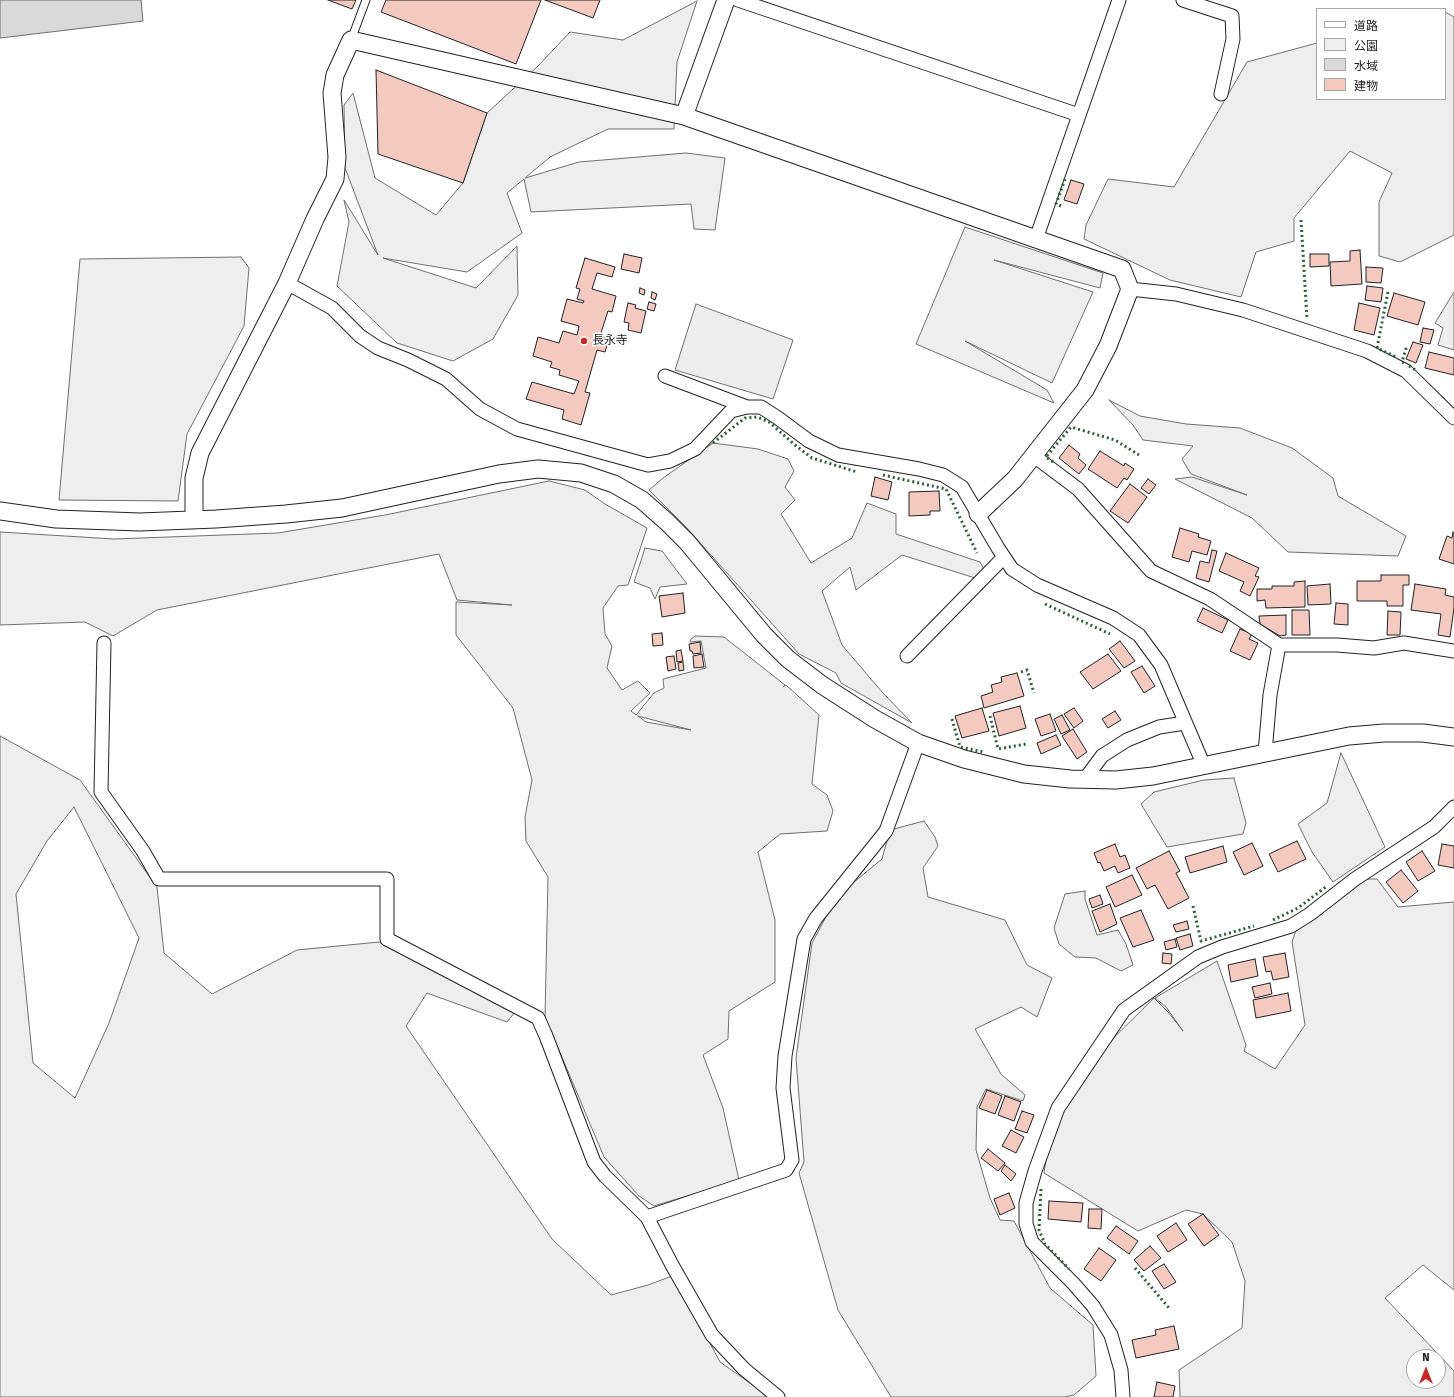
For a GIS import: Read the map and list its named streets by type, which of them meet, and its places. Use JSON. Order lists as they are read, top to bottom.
{
  "places": ["長永寺"],
  "legend": [
    "道路",
    "公園",
    "水域",
    "建物"
  ],
  "north": "top"
}
